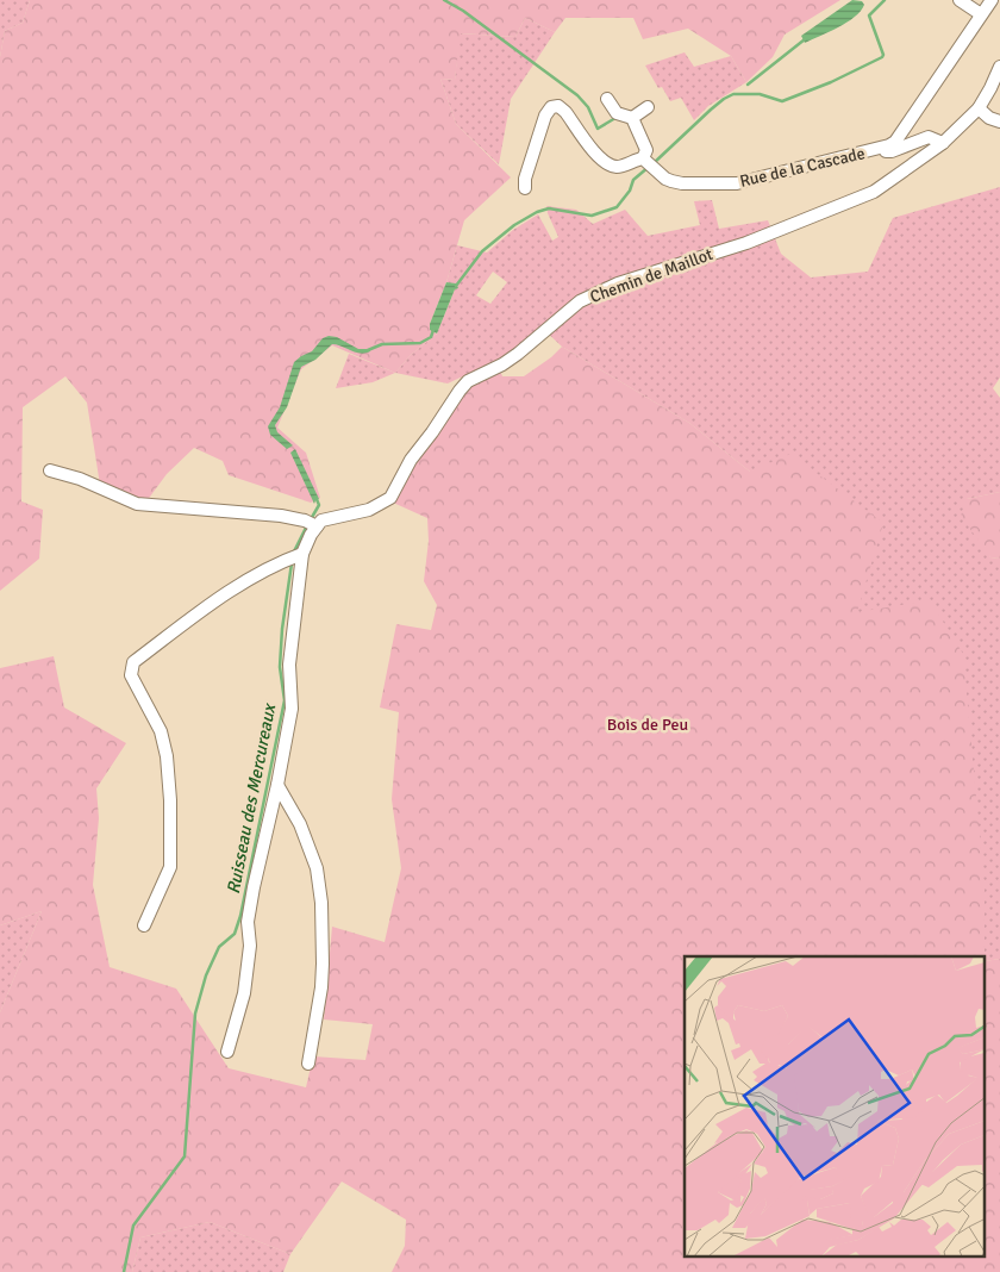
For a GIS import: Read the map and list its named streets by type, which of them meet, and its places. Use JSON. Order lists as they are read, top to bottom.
{
  "streets": {
    "street": ["Rue de la Cascade", "Chemin de Maillot"]
  },
  "water": ["Ruisseau des Mercureaux"],
  "parks": ["Bois de Peu"]
}
